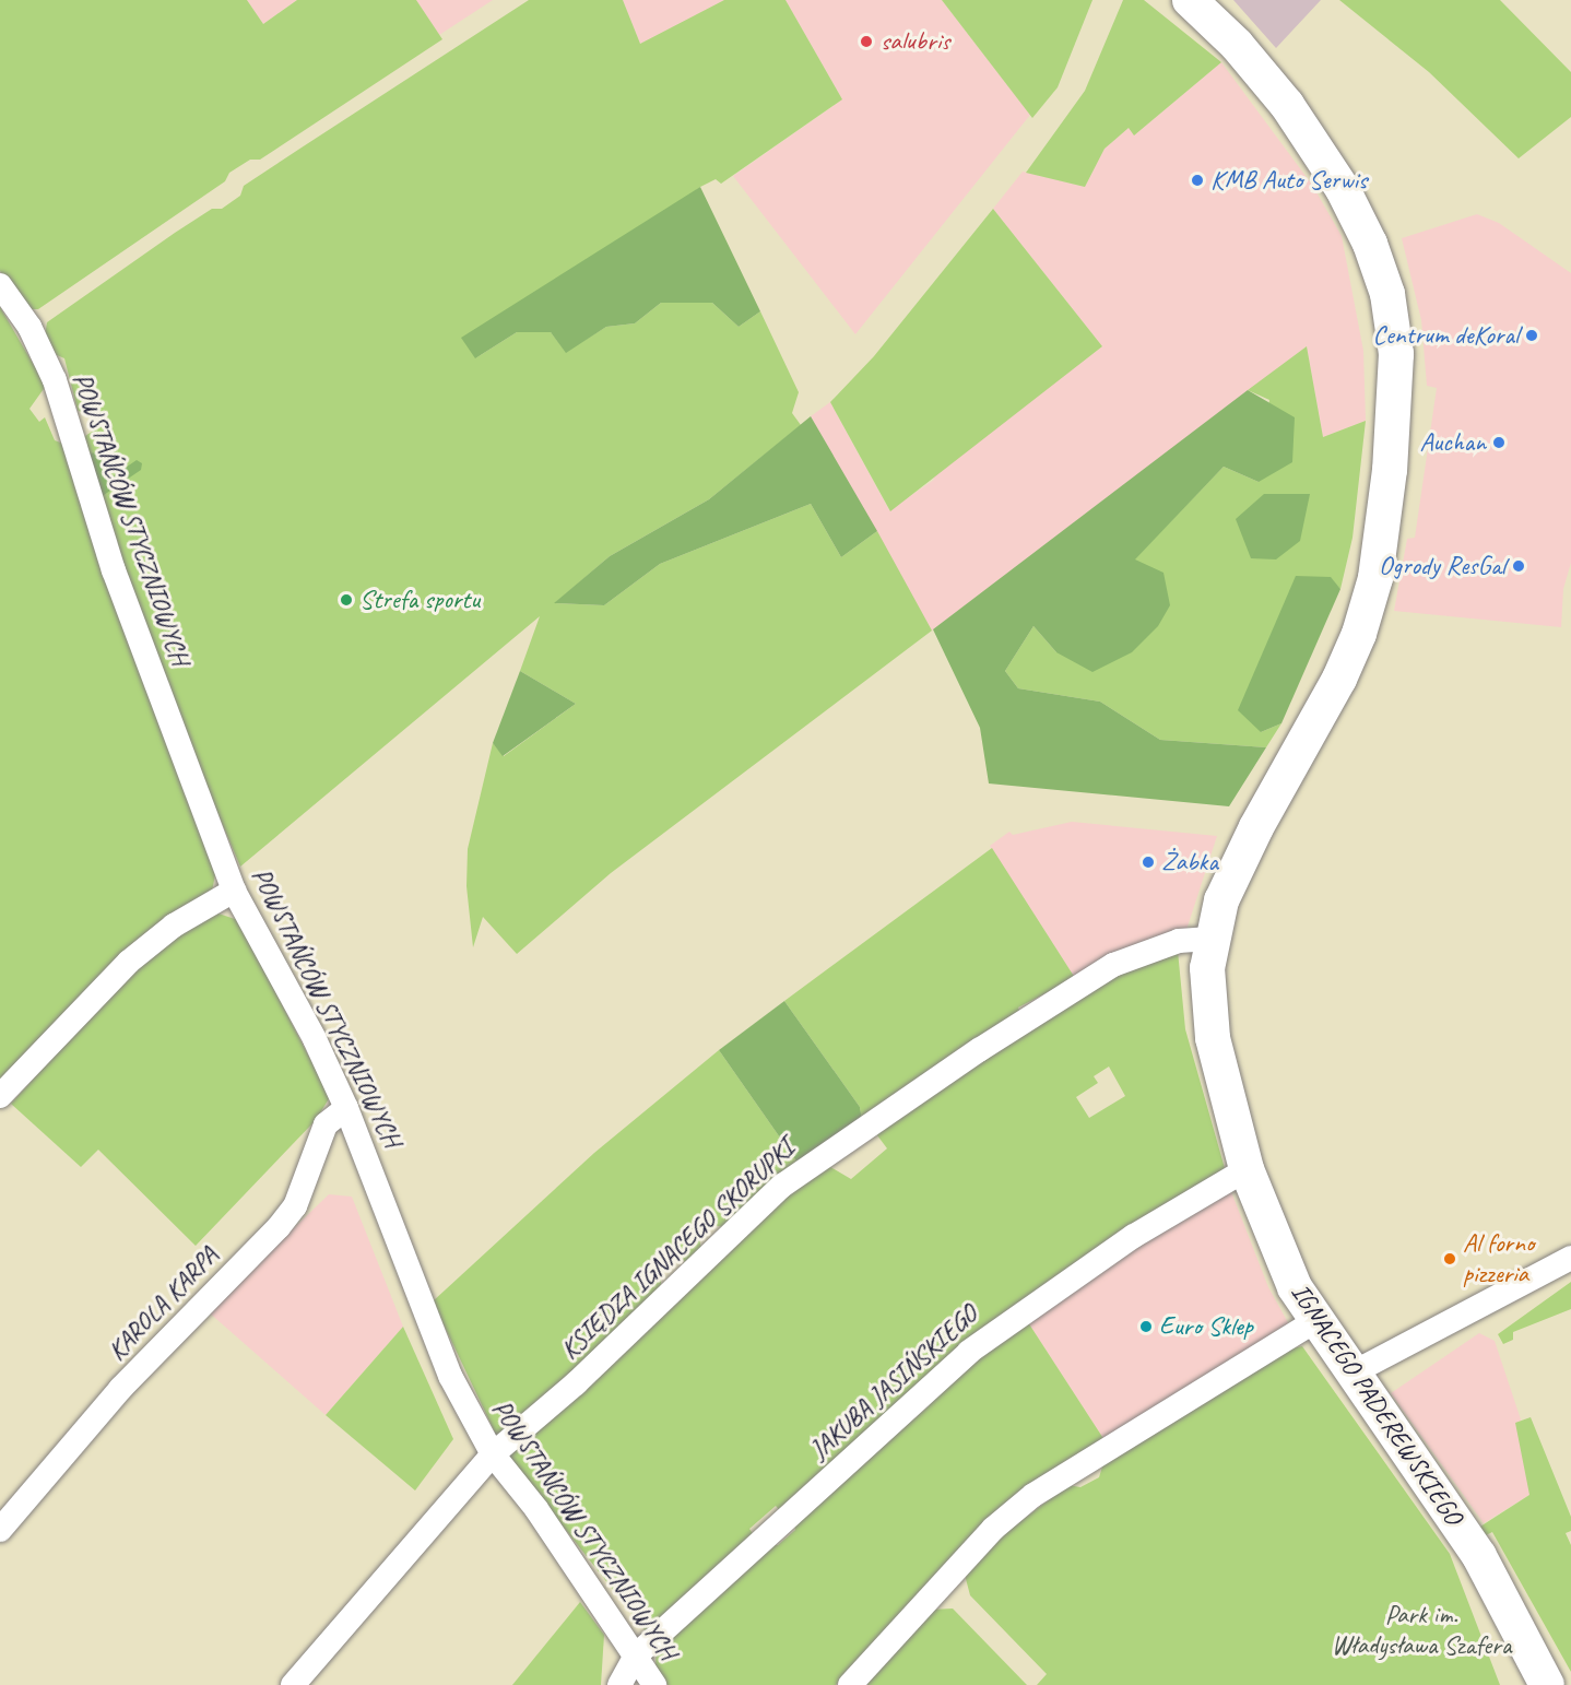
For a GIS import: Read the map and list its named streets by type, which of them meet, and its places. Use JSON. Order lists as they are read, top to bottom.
{
  "streets": {
    "street": [
      "POWSTAŃCÓW STYCZNIOWYCH",
      "KSIĘDZA IGNACEGO SKORUPKI",
      "KAROLA KARPA",
      "JAKUBA JASIŃSKIEGO",
      "IGNACEGO PADEREWSKIEGO"
    ]
  },
  "crossings": [
    ["POWSTAŃCÓW STYCZNIOWYCH", "KSIĘDZA IGNACEGO SKORUPKI"],
    ["POWSTAŃCÓW STYCZNIOWYCH", "KAROLA KARPA"],
    ["POWSTAŃCÓW STYCZNIOWYCH", "JAKUBA JASIŃSKIEGO"],
    ["KSIĘDZA IGNACEGO SKORUPKI", "IGNACEGO PADEREWSKIEGO"],
    ["JAKUBA JASIŃSKIEGO", "IGNACEGO PADEREWSKIEGO"]
  ],
  "parks": ["Park im. Władysława Szafera"],
  "places": [
    "salubris",
    "KMB Auto Serwis",
    "Centrum deKoral",
    "Auchan",
    "Ogrody ResGal",
    "Strefa sportu",
    "Żabka",
    "Al forno pizzeria",
    "Euro Sklep"
  ]
}
